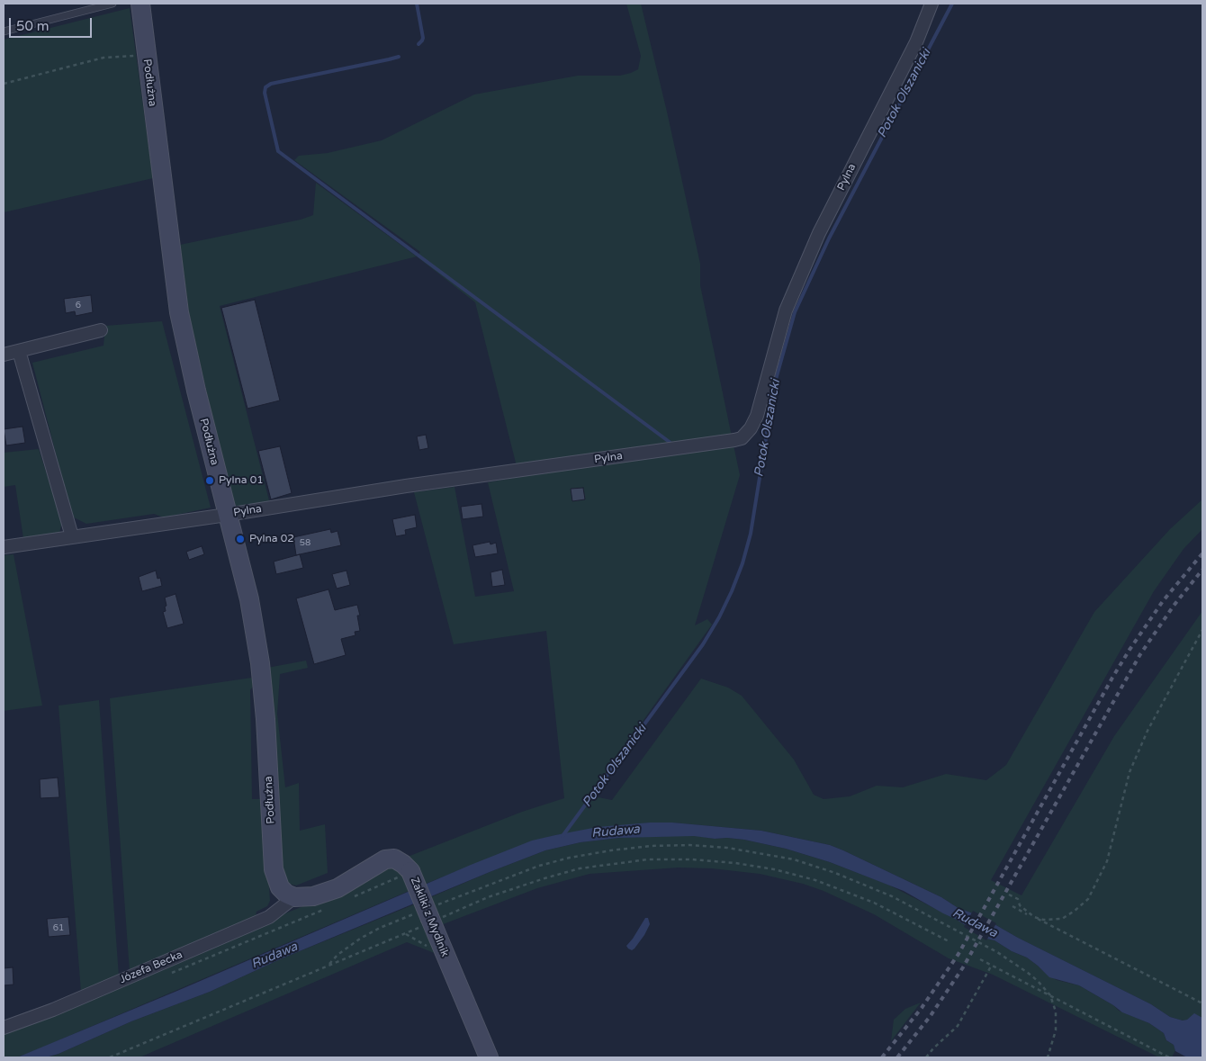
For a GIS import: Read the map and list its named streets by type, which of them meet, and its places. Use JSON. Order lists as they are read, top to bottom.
{
  "streets": {
    "street": [
      "Podłużna",
      "Pylna",
      "Zakliki z Mydlnik",
      "Józefa Becka"
    ]
  },
  "crossings": [
    ["Podłużna", "Pylna"],
    ["Podłużna", "Zakliki z Mydlnik"],
    ["Podłużna", "Józefa Becka"],
    ["Zakliki z Mydlnik", "Józefa Becka"]
  ],
  "water": ["Potok Olszanicki", "Rudawa"],
  "places": ["Pylna 01", "Pylna 02"],
  "house_numbers": ["6", "58", "61"],
  "scale_bar": "50 m"
}
